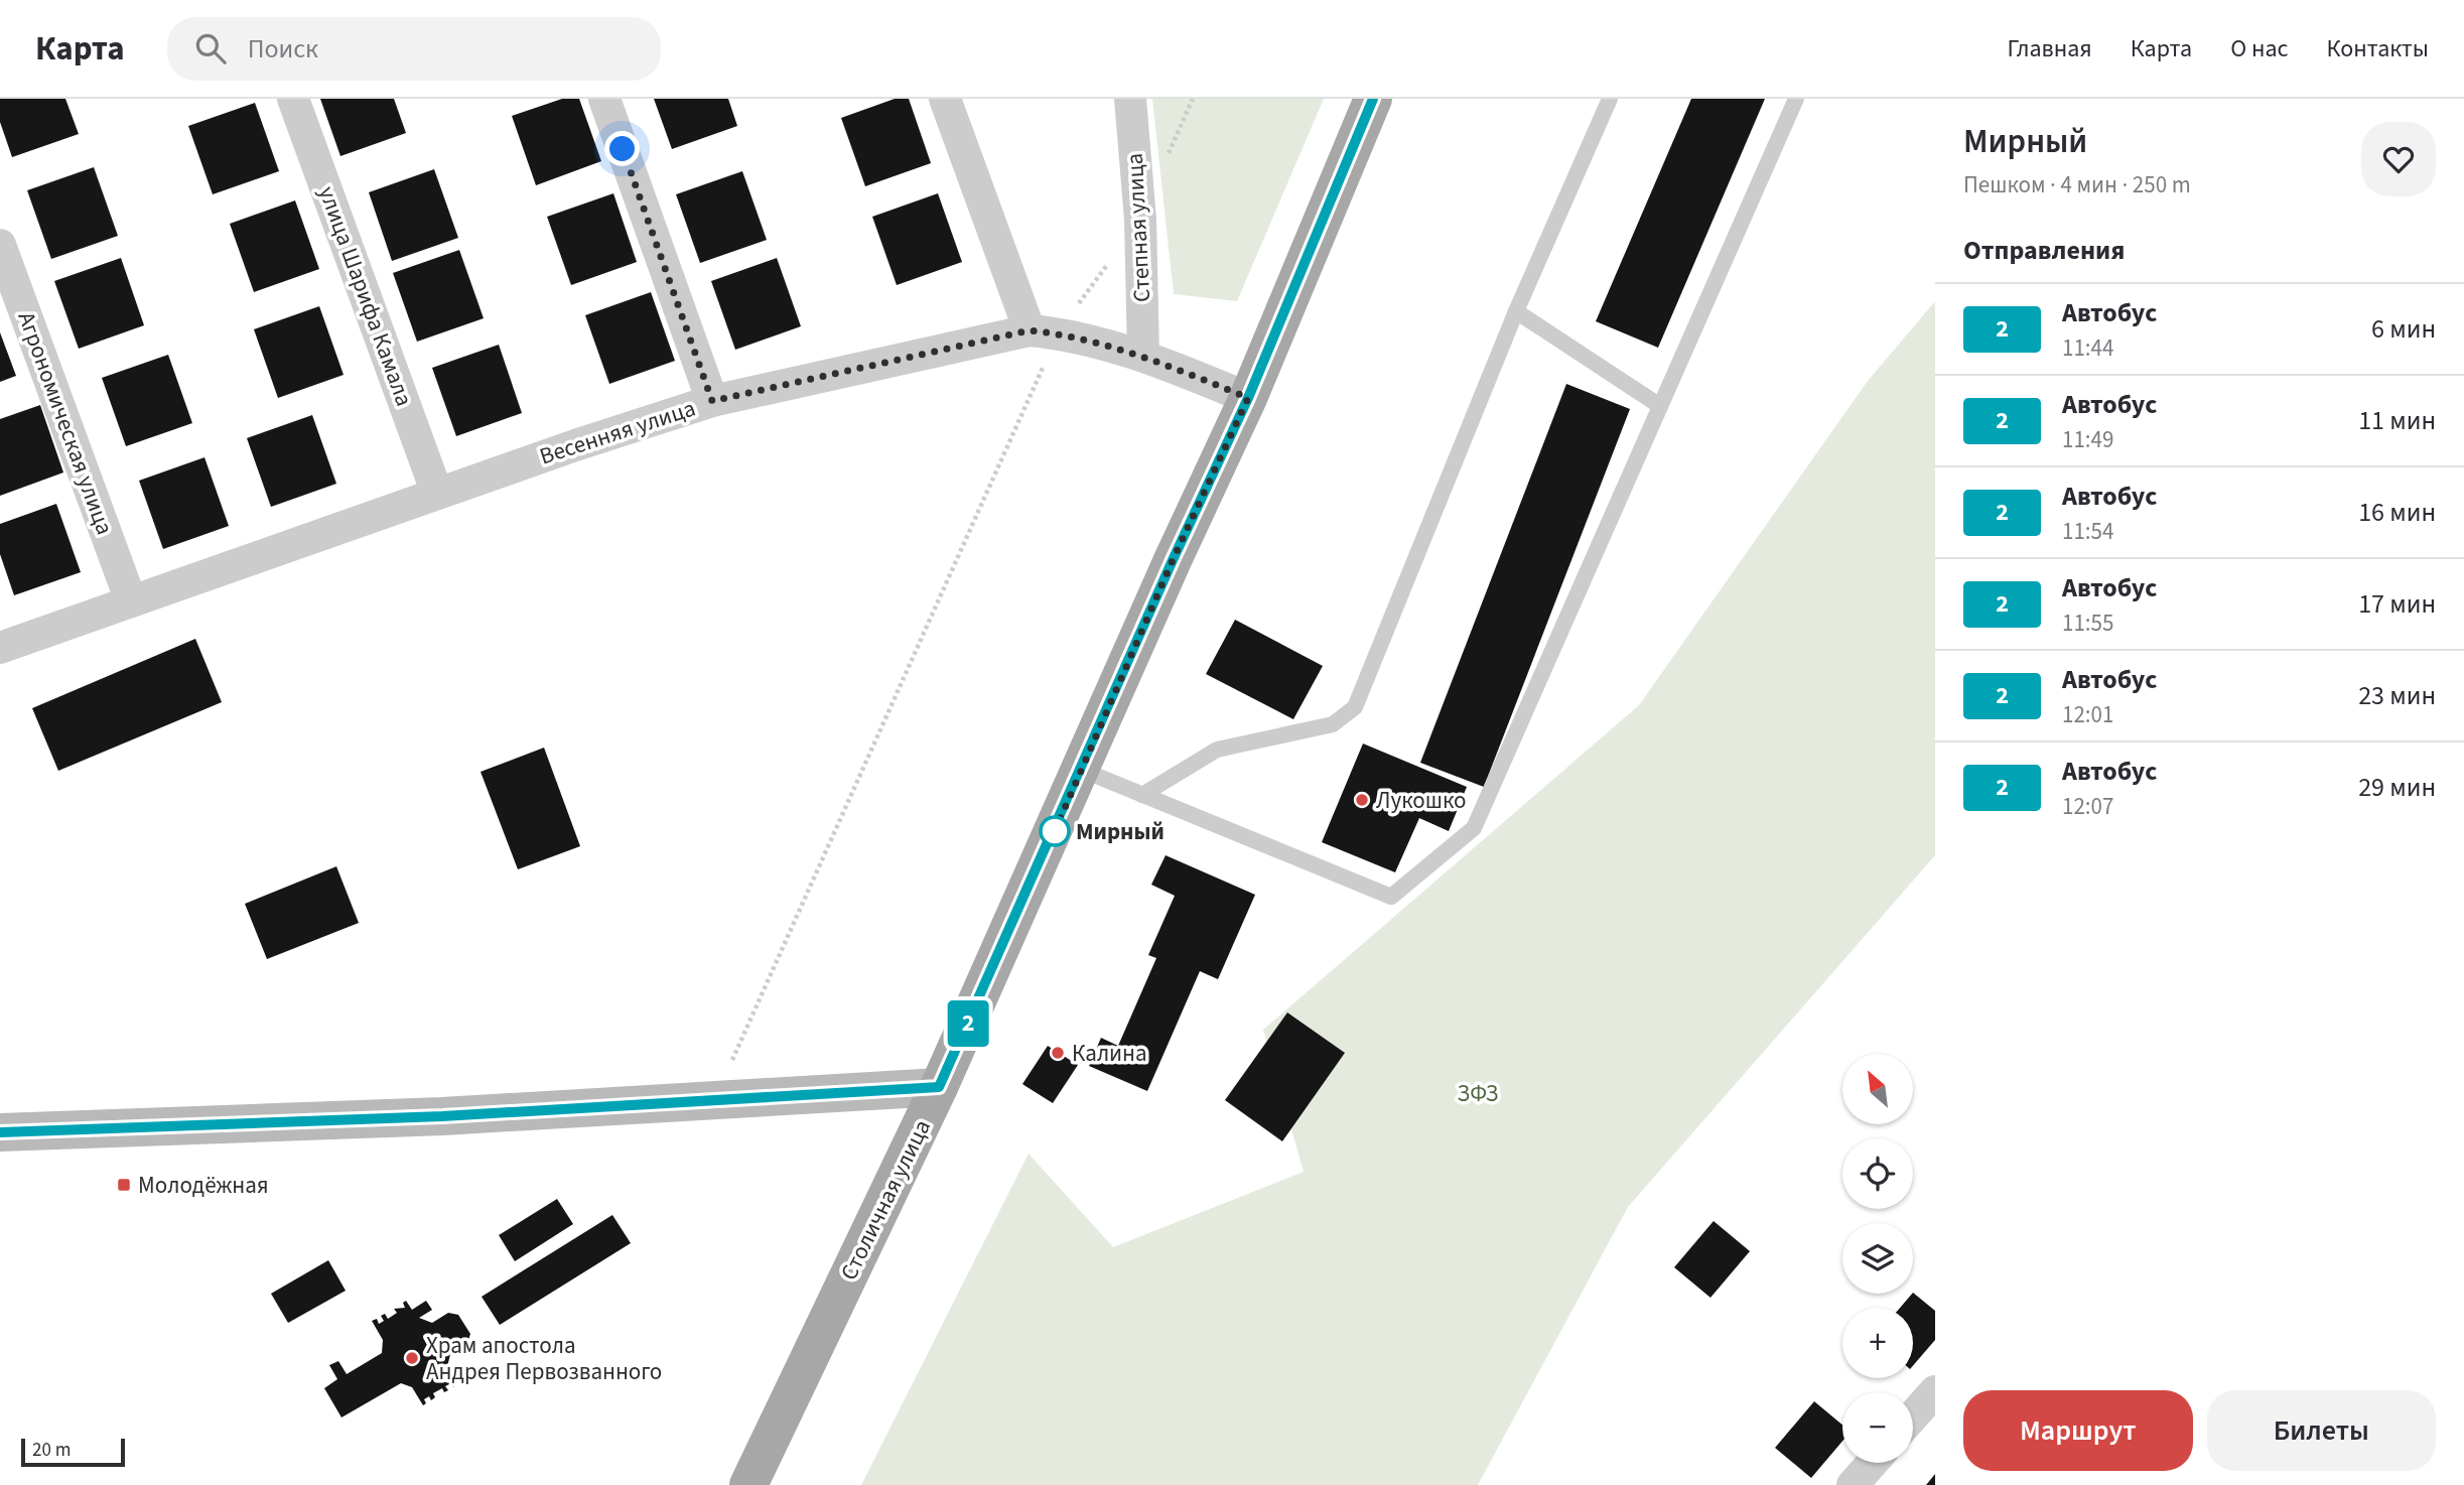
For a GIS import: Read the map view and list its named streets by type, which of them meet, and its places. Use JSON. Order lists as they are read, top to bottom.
{
  "streets": {
    "main road": ["Столичная улица"],
    "street": [
      "Степная улица",
      "улица Шарифа Камала",
      "Агрономическая улица",
      "Весенняя улица"
    ]
  },
  "crossings": [
    ["Степная улица", "Весенняя улица"],
    ["улица Шарифа Камала", "Весенняя улица"],
    ["Агрономическая улица", "Весенняя улица"],
    ["Весенняя улица", "Столичная улица"]
  ],
  "parks": ["ЗФЗ"],
  "places": {
    "other": [
      "Лукошко",
      "Мирный",
      "Калина",
      "Храм апостола Андрея Первозванного"
    ],
    "transit": ["Молодёжная"]
  },
  "lines": ["bus line 2"],
  "scale_bar": "20 m",
  "north": "top left",
  "page": {
    "header": "Карта",
    "search": "Поиск",
    "nav": [
      "Главная",
      "Карта",
      "О нас",
      "Контакты"
    ],
    "on_map": "2",
    "heading": [
      ["Мирный", "Пешком · 4 мин · 250 m"],
      "Отправления"
    ],
    "list": [
      {
        "mark": "2",
        "name": "Автобус",
        "note": "11:44",
        "value": "6 мин"
      },
      {
        "mark": "2",
        "name": "Автобус",
        "note": "11:49",
        "value": "11 мин"
      },
      {
        "mark": "2",
        "name": "Автобус",
        "note": "11:54",
        "value": "16 мин"
      },
      {
        "mark": "2",
        "name": "Автобус",
        "note": "11:55",
        "value": "17 мин"
      },
      {
        "mark": "2",
        "name": "Автобус",
        "note": "12:01",
        "value": "23 мин"
      },
      {
        "mark": "2",
        "name": "Автобус",
        "note": "12:07",
        "value": "29 мин"
      }
    ],
    "map_buttons": ["+", "−"],
    "buttons": ["Маршрут", "Билеты"],
    "scale": "20 m"
  }
}
